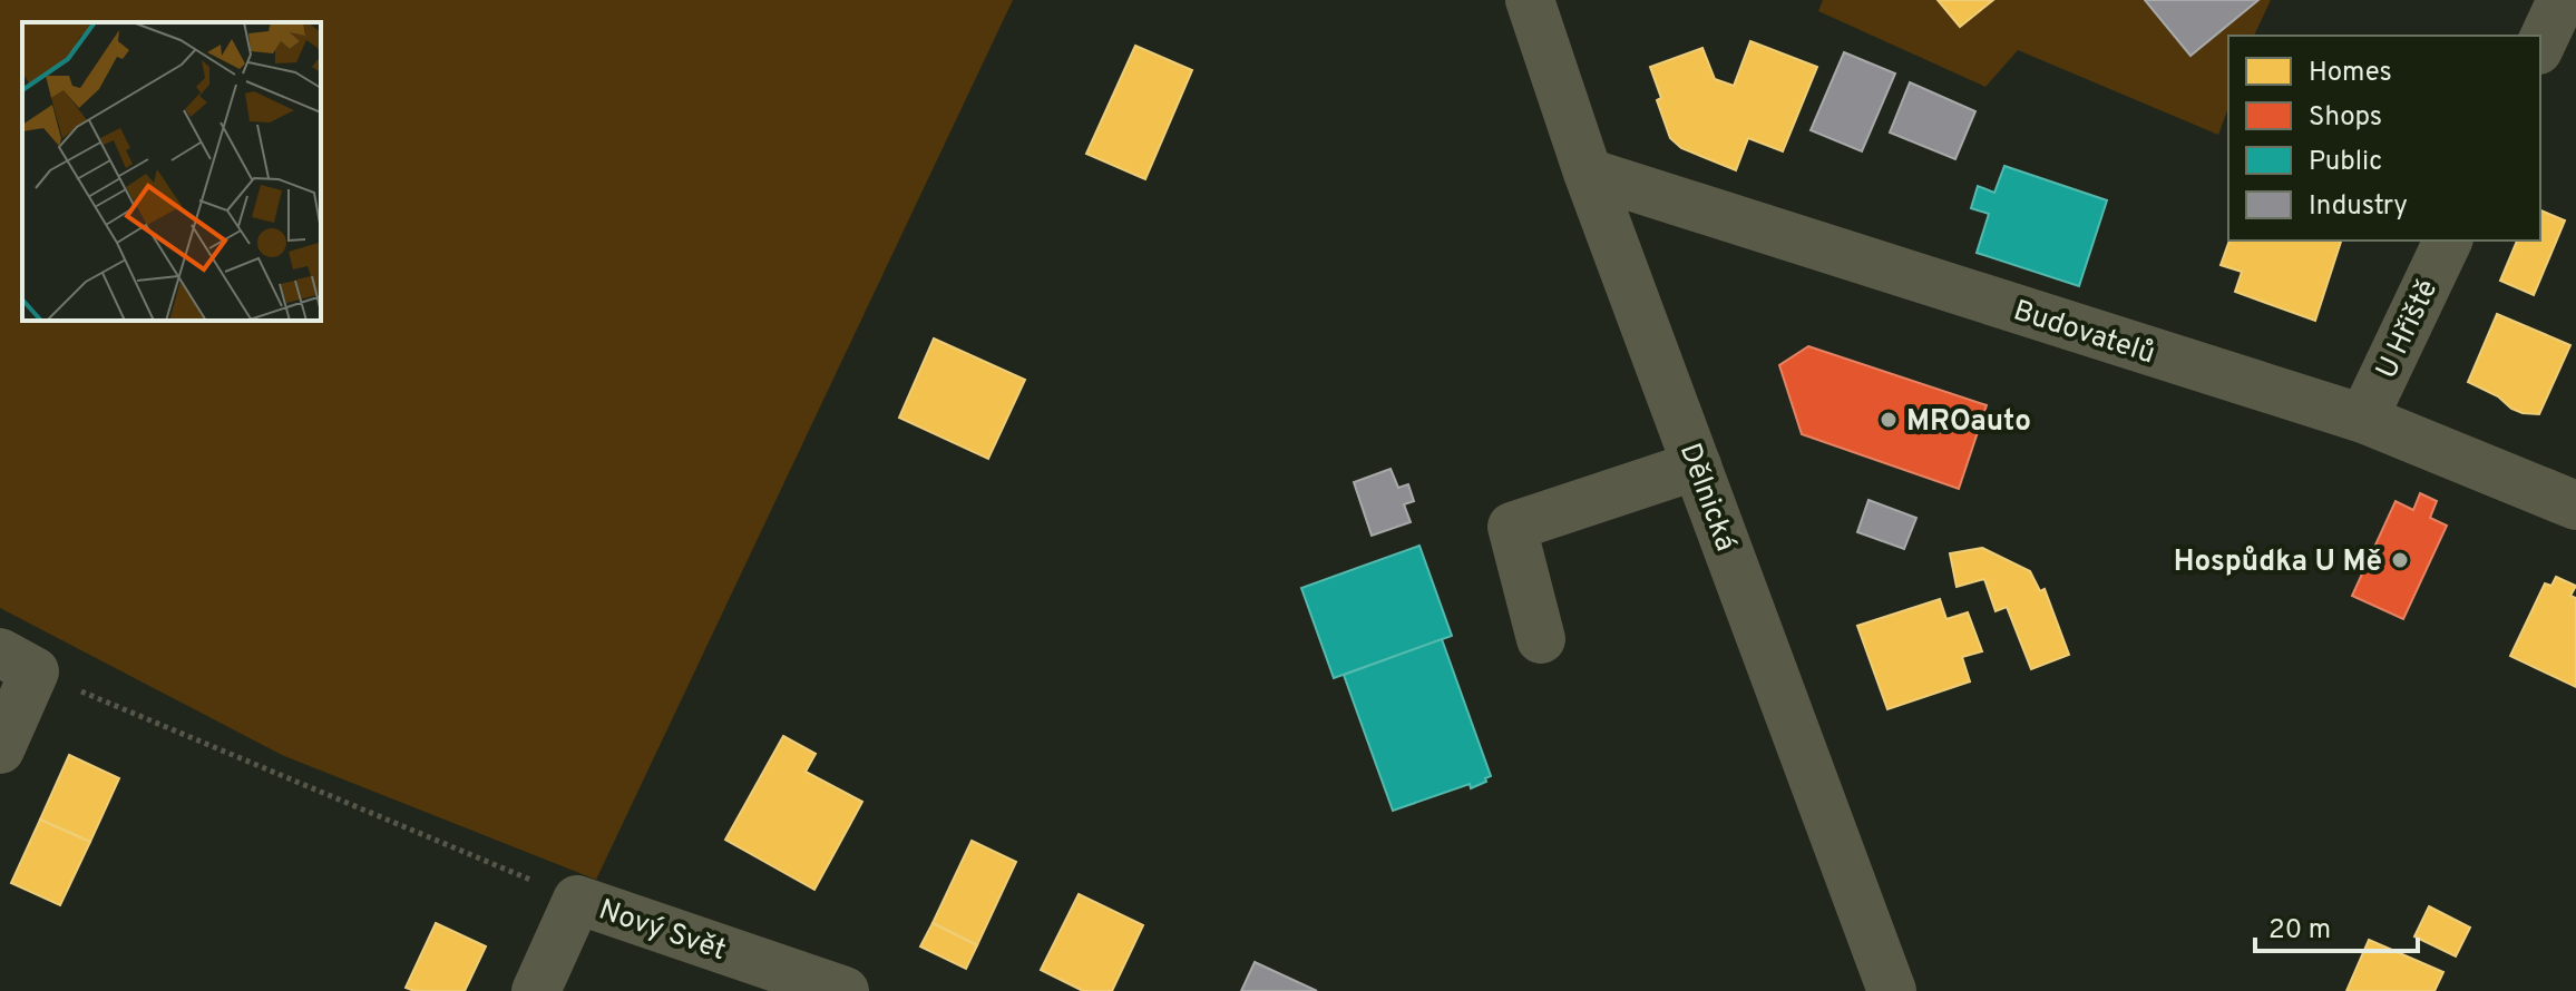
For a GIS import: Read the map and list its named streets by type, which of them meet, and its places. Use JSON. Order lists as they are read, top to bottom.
{
  "streets": {
    "street": [
      "U Hřiště",
      "Budovatelů",
      "Dělnická",
      "Nový Svět"
    ]
  },
  "crossings": [
    ["U Hřiště", "Budovatelů"],
    ["Budovatelů", "Dělnická"]
  ],
  "places": ["MROauto", "Hospůdka U Mě"],
  "legend": [
    "Homes",
    "Shops",
    "Public",
    "Industry"
  ],
  "scale_bar": "20 m"
}
